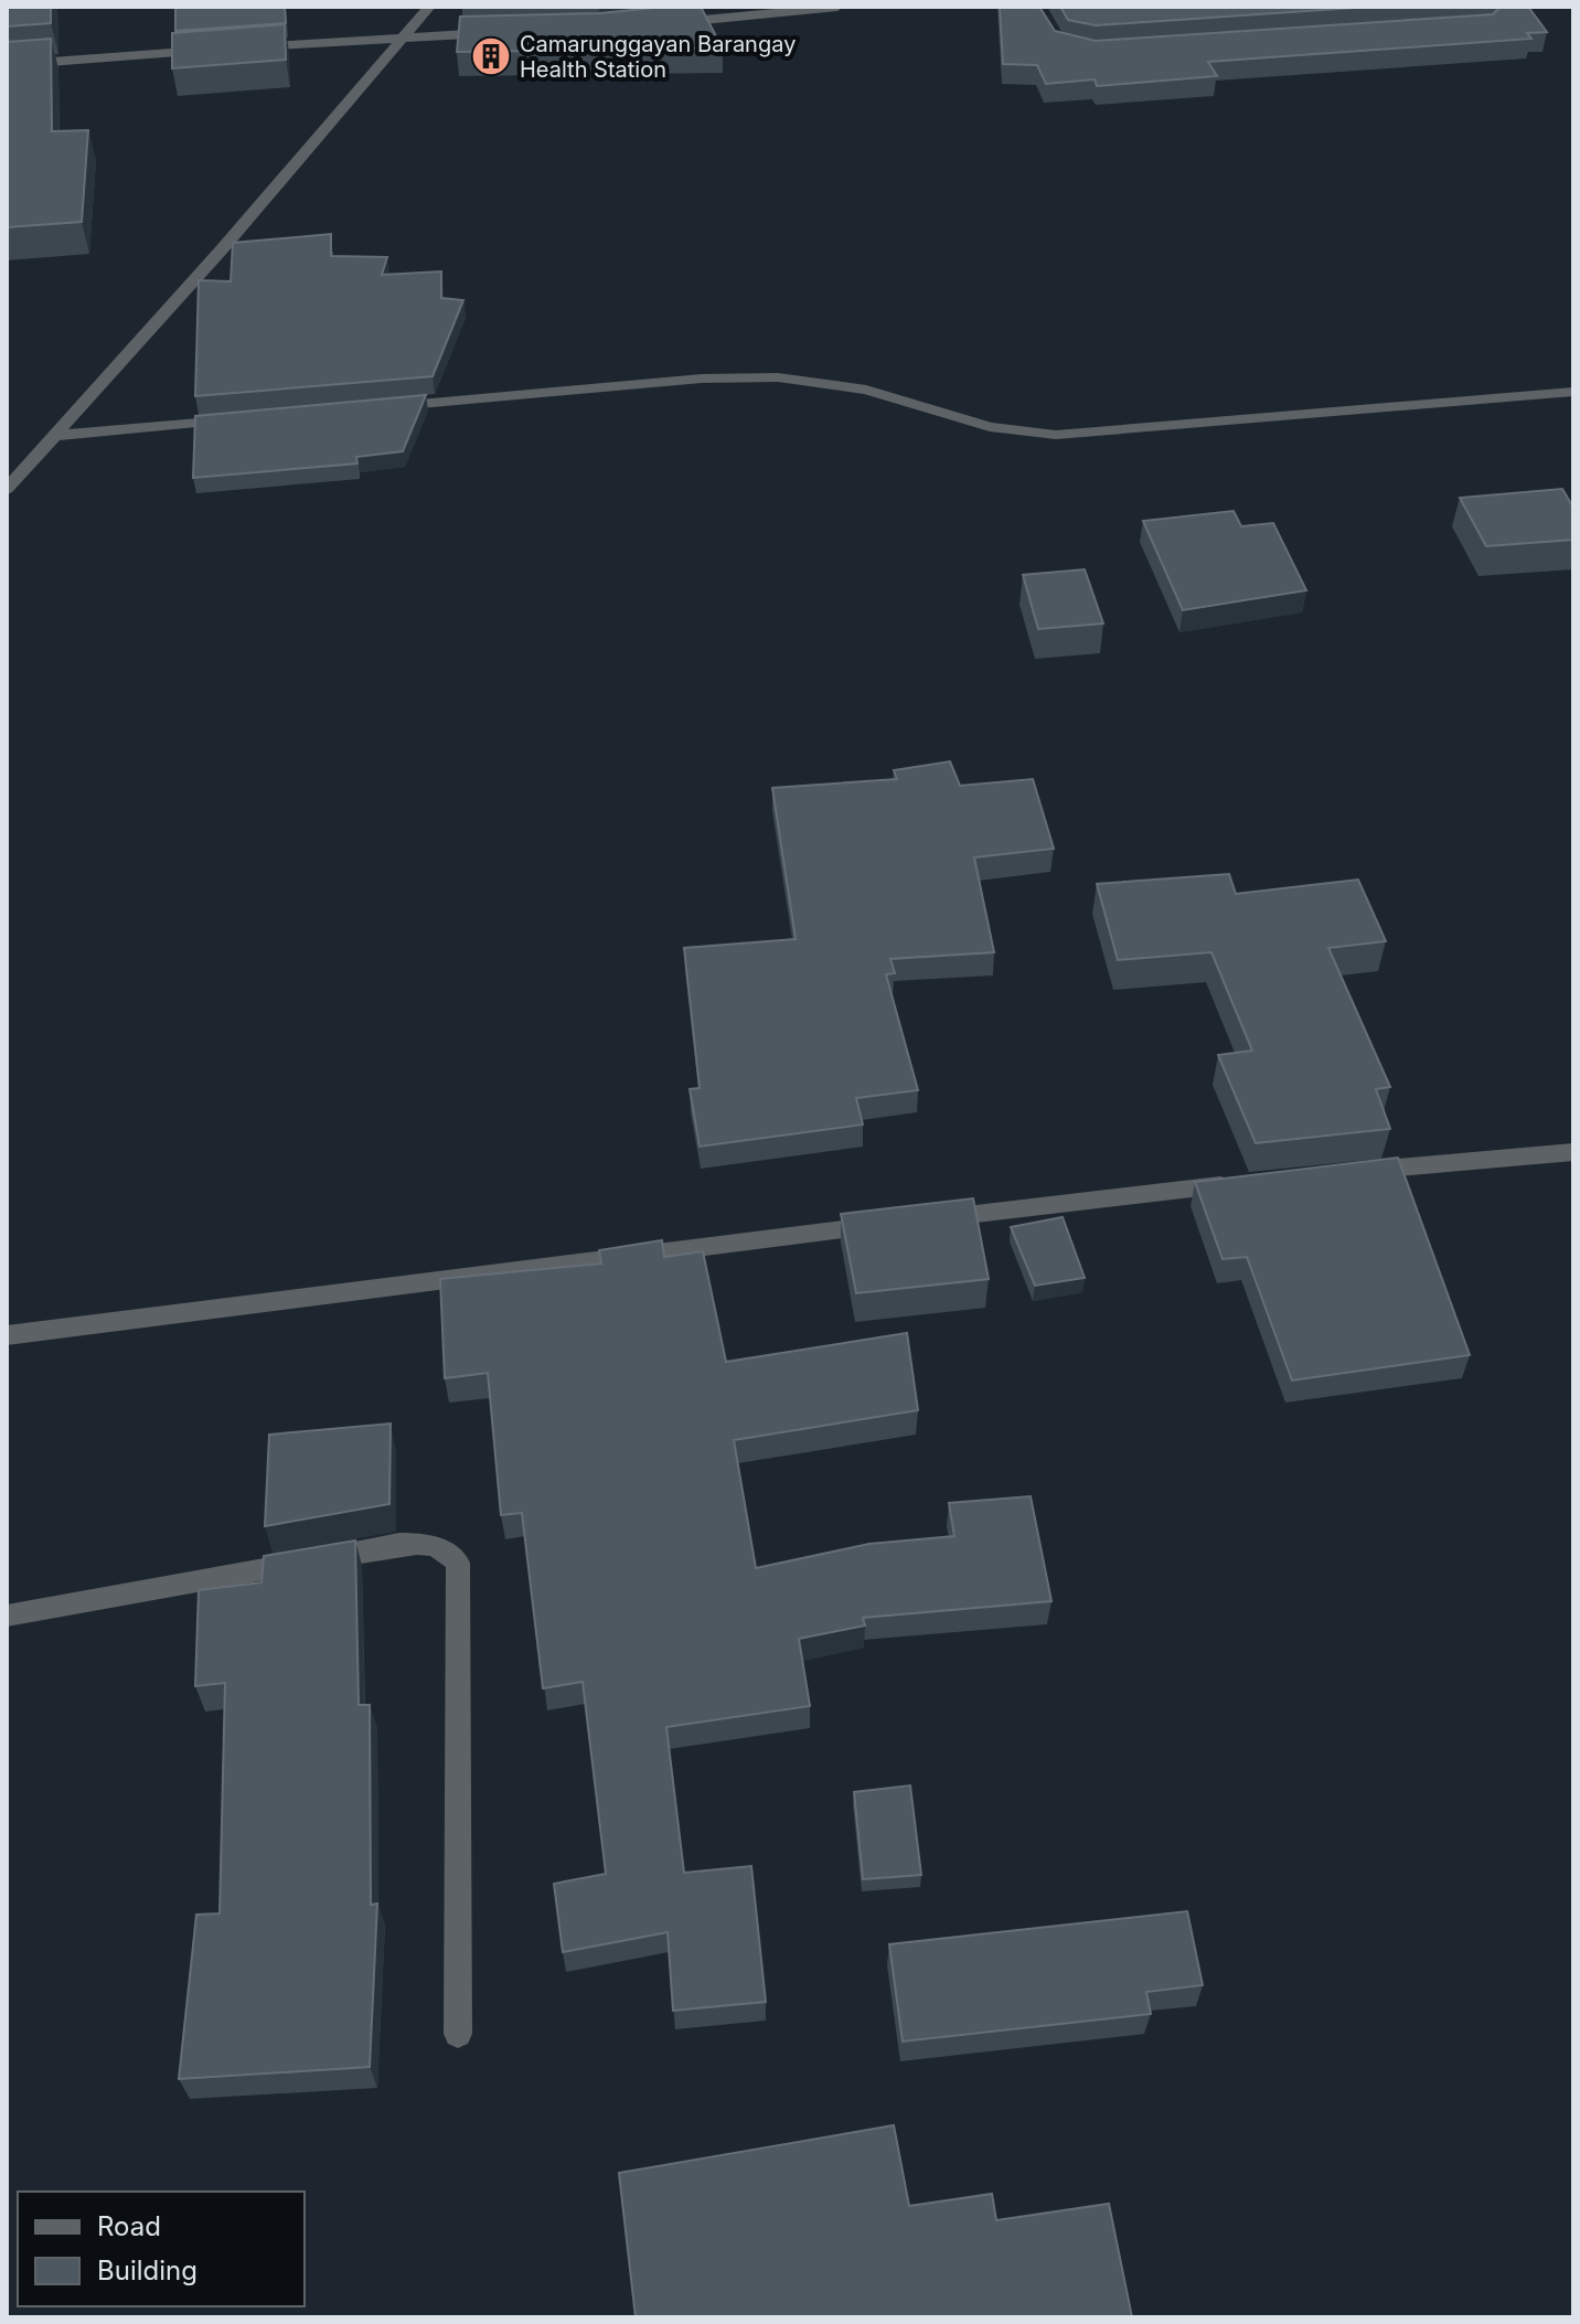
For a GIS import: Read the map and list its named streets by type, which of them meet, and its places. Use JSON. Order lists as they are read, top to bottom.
{
  "places": {
    "building": ["Camarunggayan Barangay Health Station"]
  },
  "legend": ["Road", "Building"]
}
